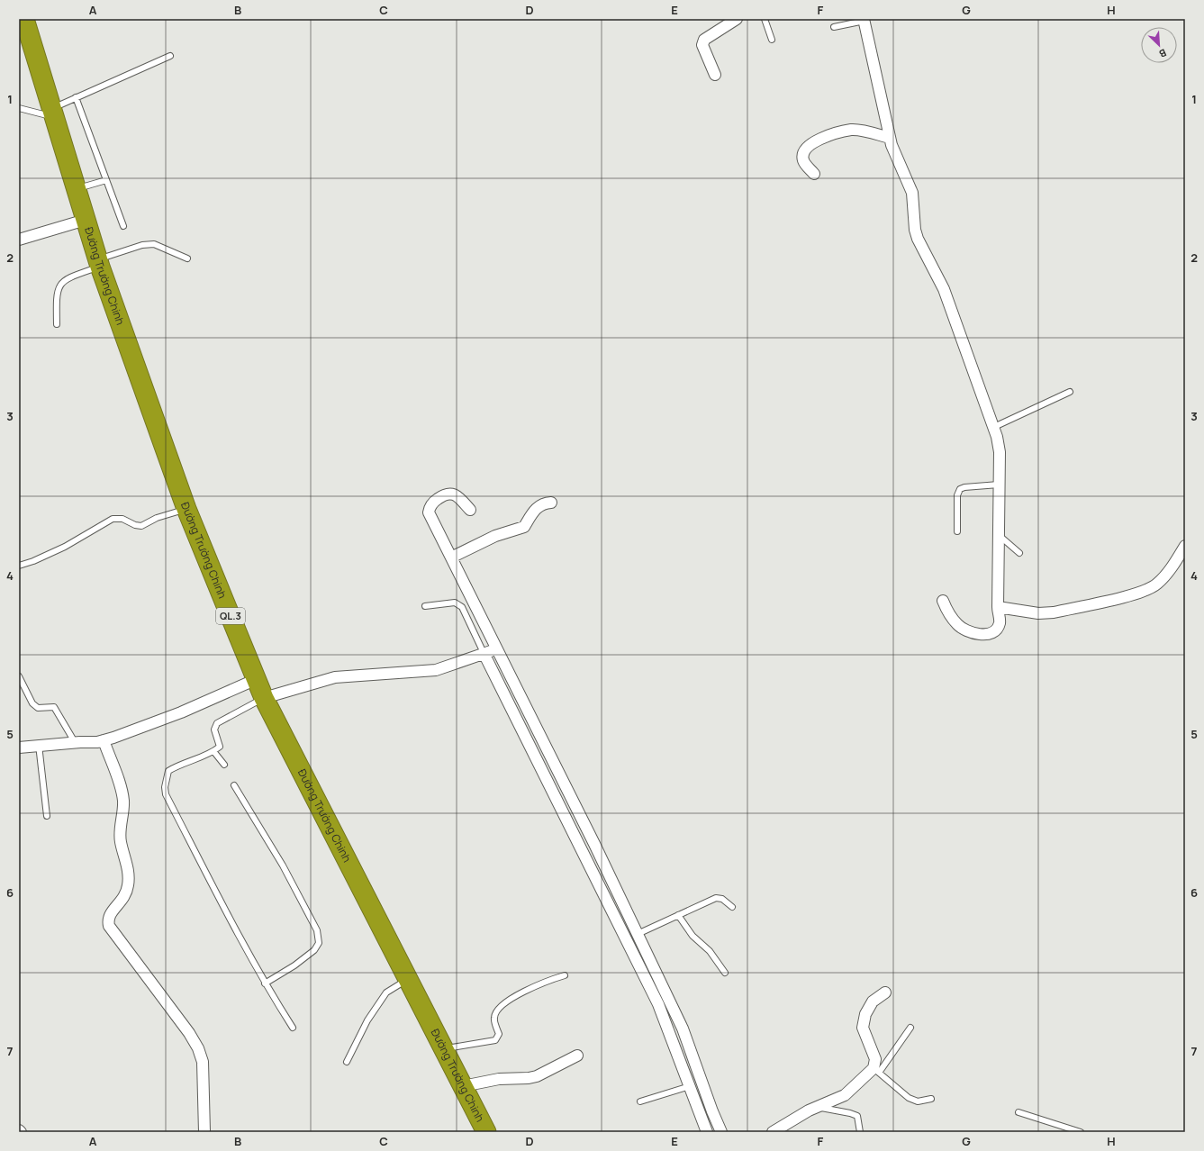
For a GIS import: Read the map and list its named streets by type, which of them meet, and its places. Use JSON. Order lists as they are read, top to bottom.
{
  "streets": {
    "highway": ["Đường Trường Chinh", "QL.3"]
  },
  "north": "bottom right",
  "grid": {
    "columns": [
      "A",
      "B",
      "C",
      "D",
      "E",
      "F",
      "G",
      "H"
    ],
    "rows": [
      "1",
      "2",
      "3",
      "4",
      "5",
      "6",
      "7"
    ]
  }
}
